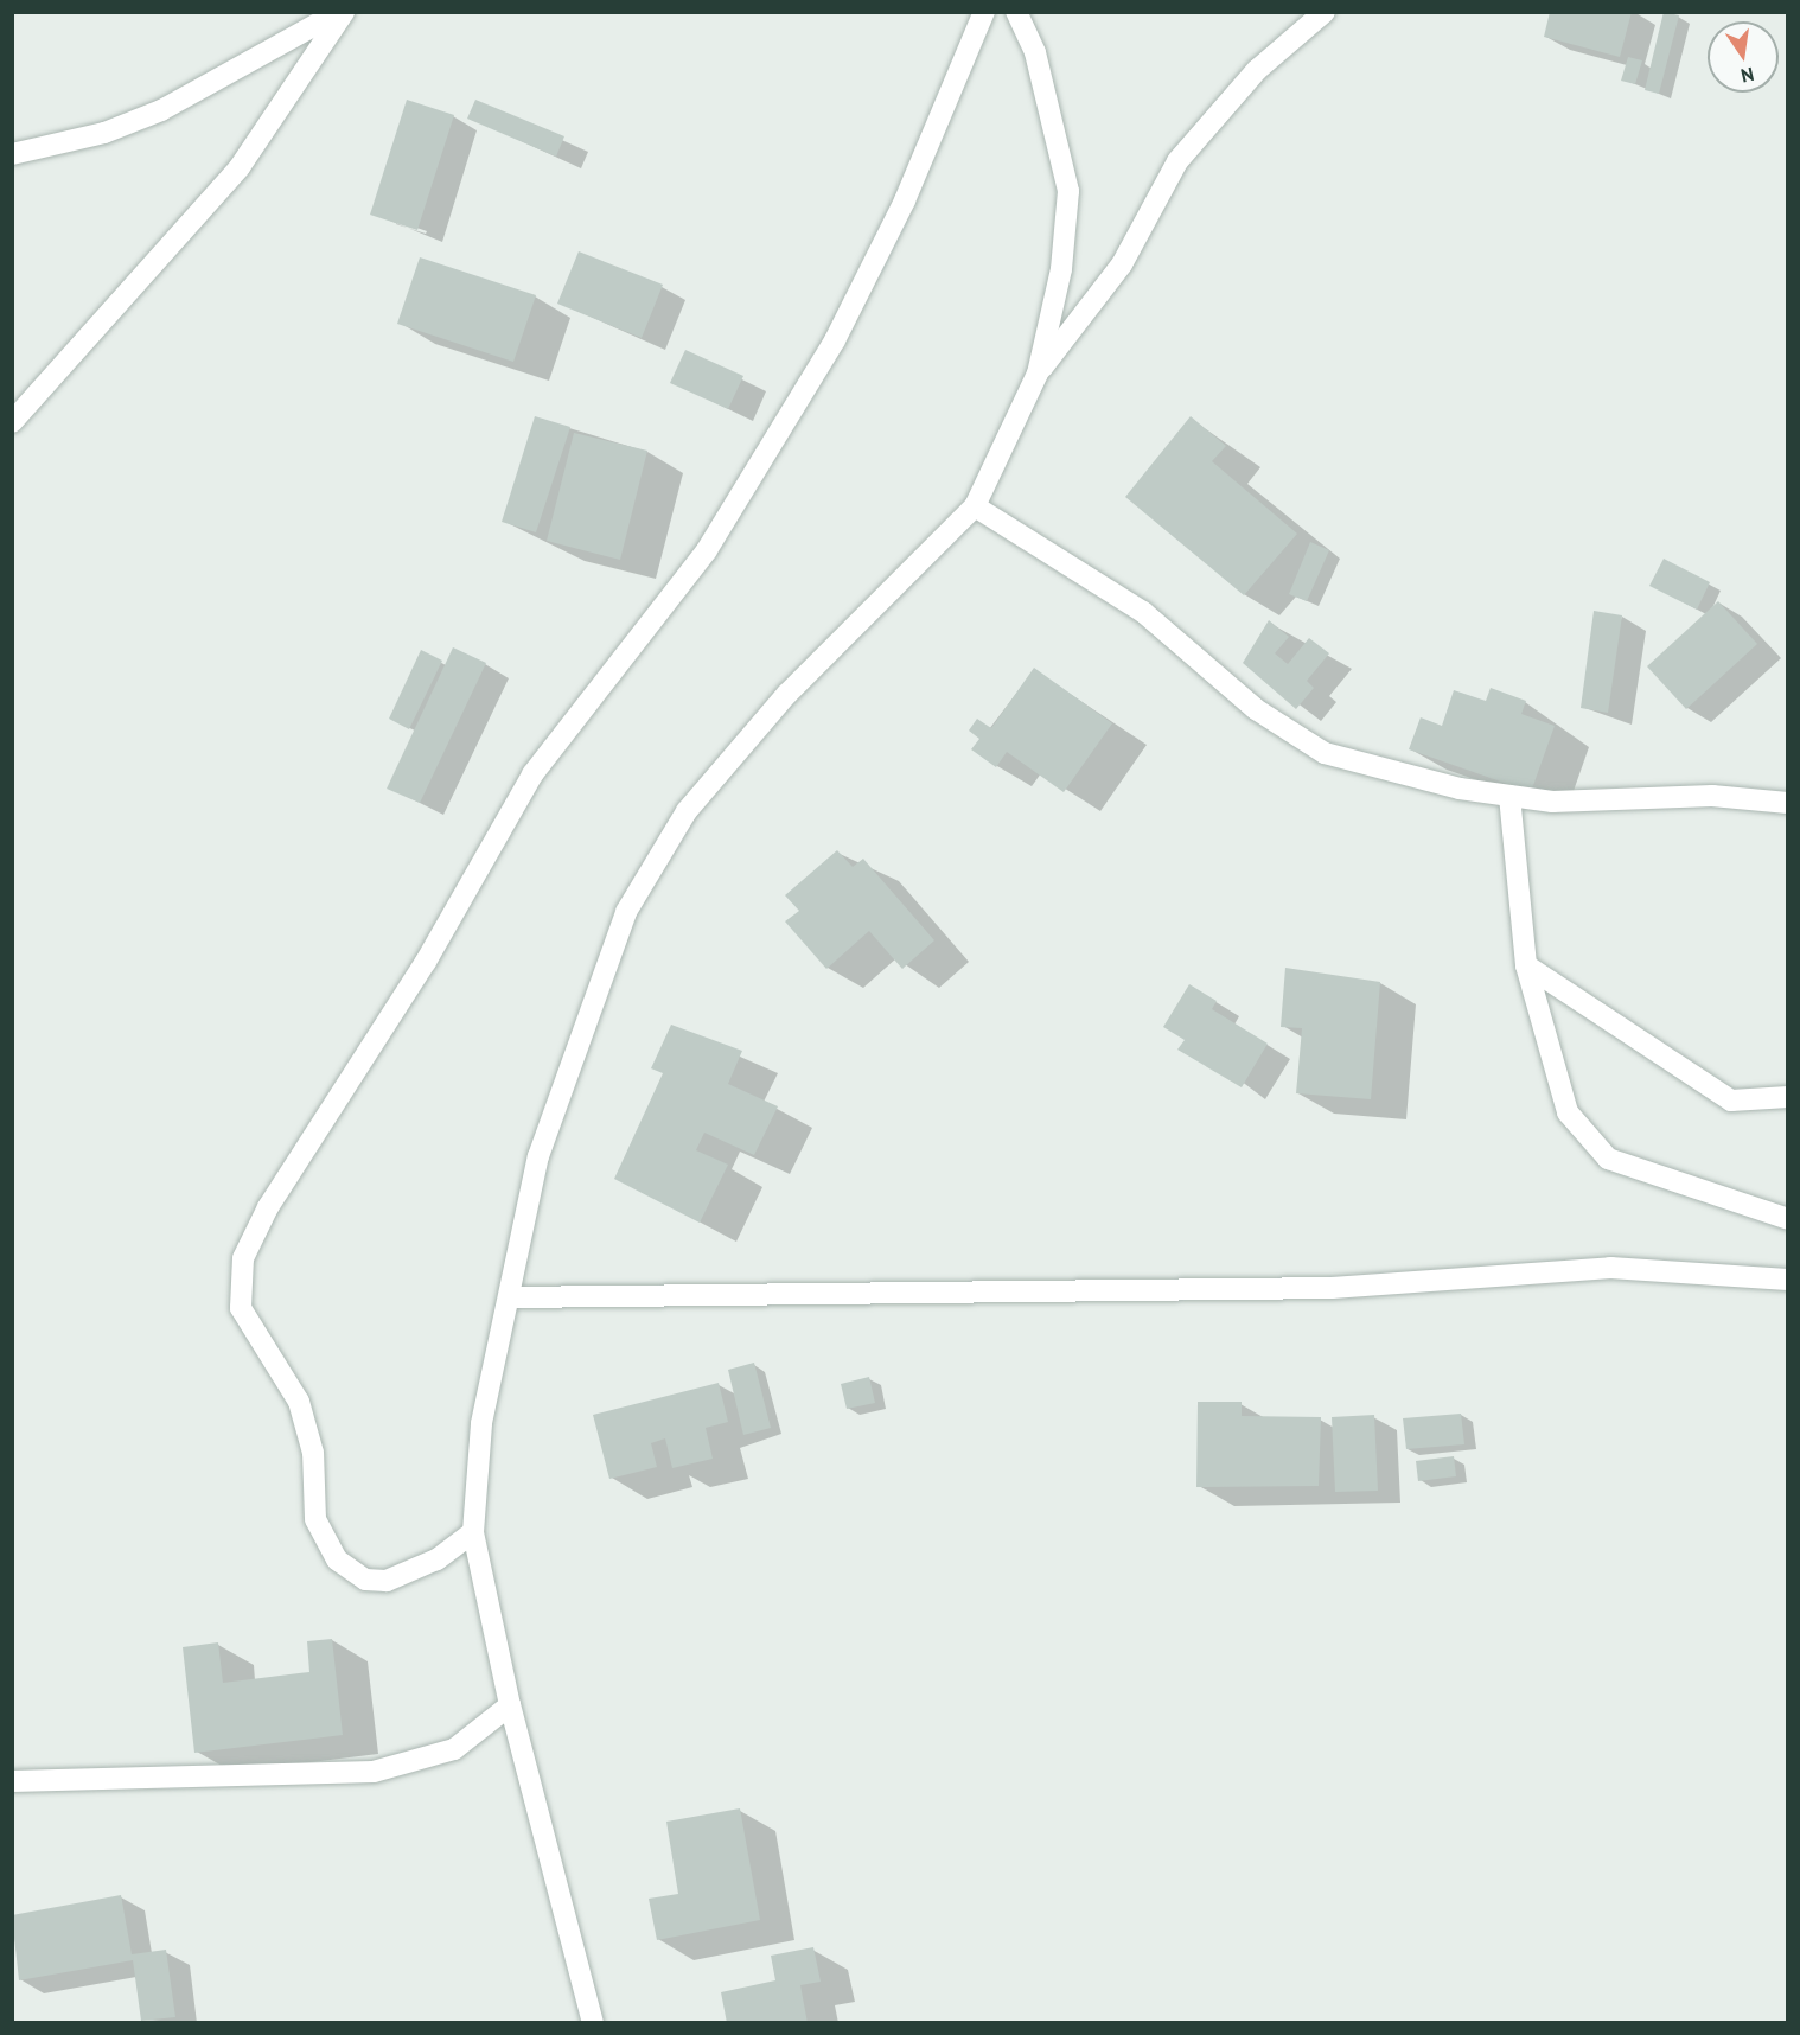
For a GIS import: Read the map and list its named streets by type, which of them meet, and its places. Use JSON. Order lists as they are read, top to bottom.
{
  "north": "bottom"
}
